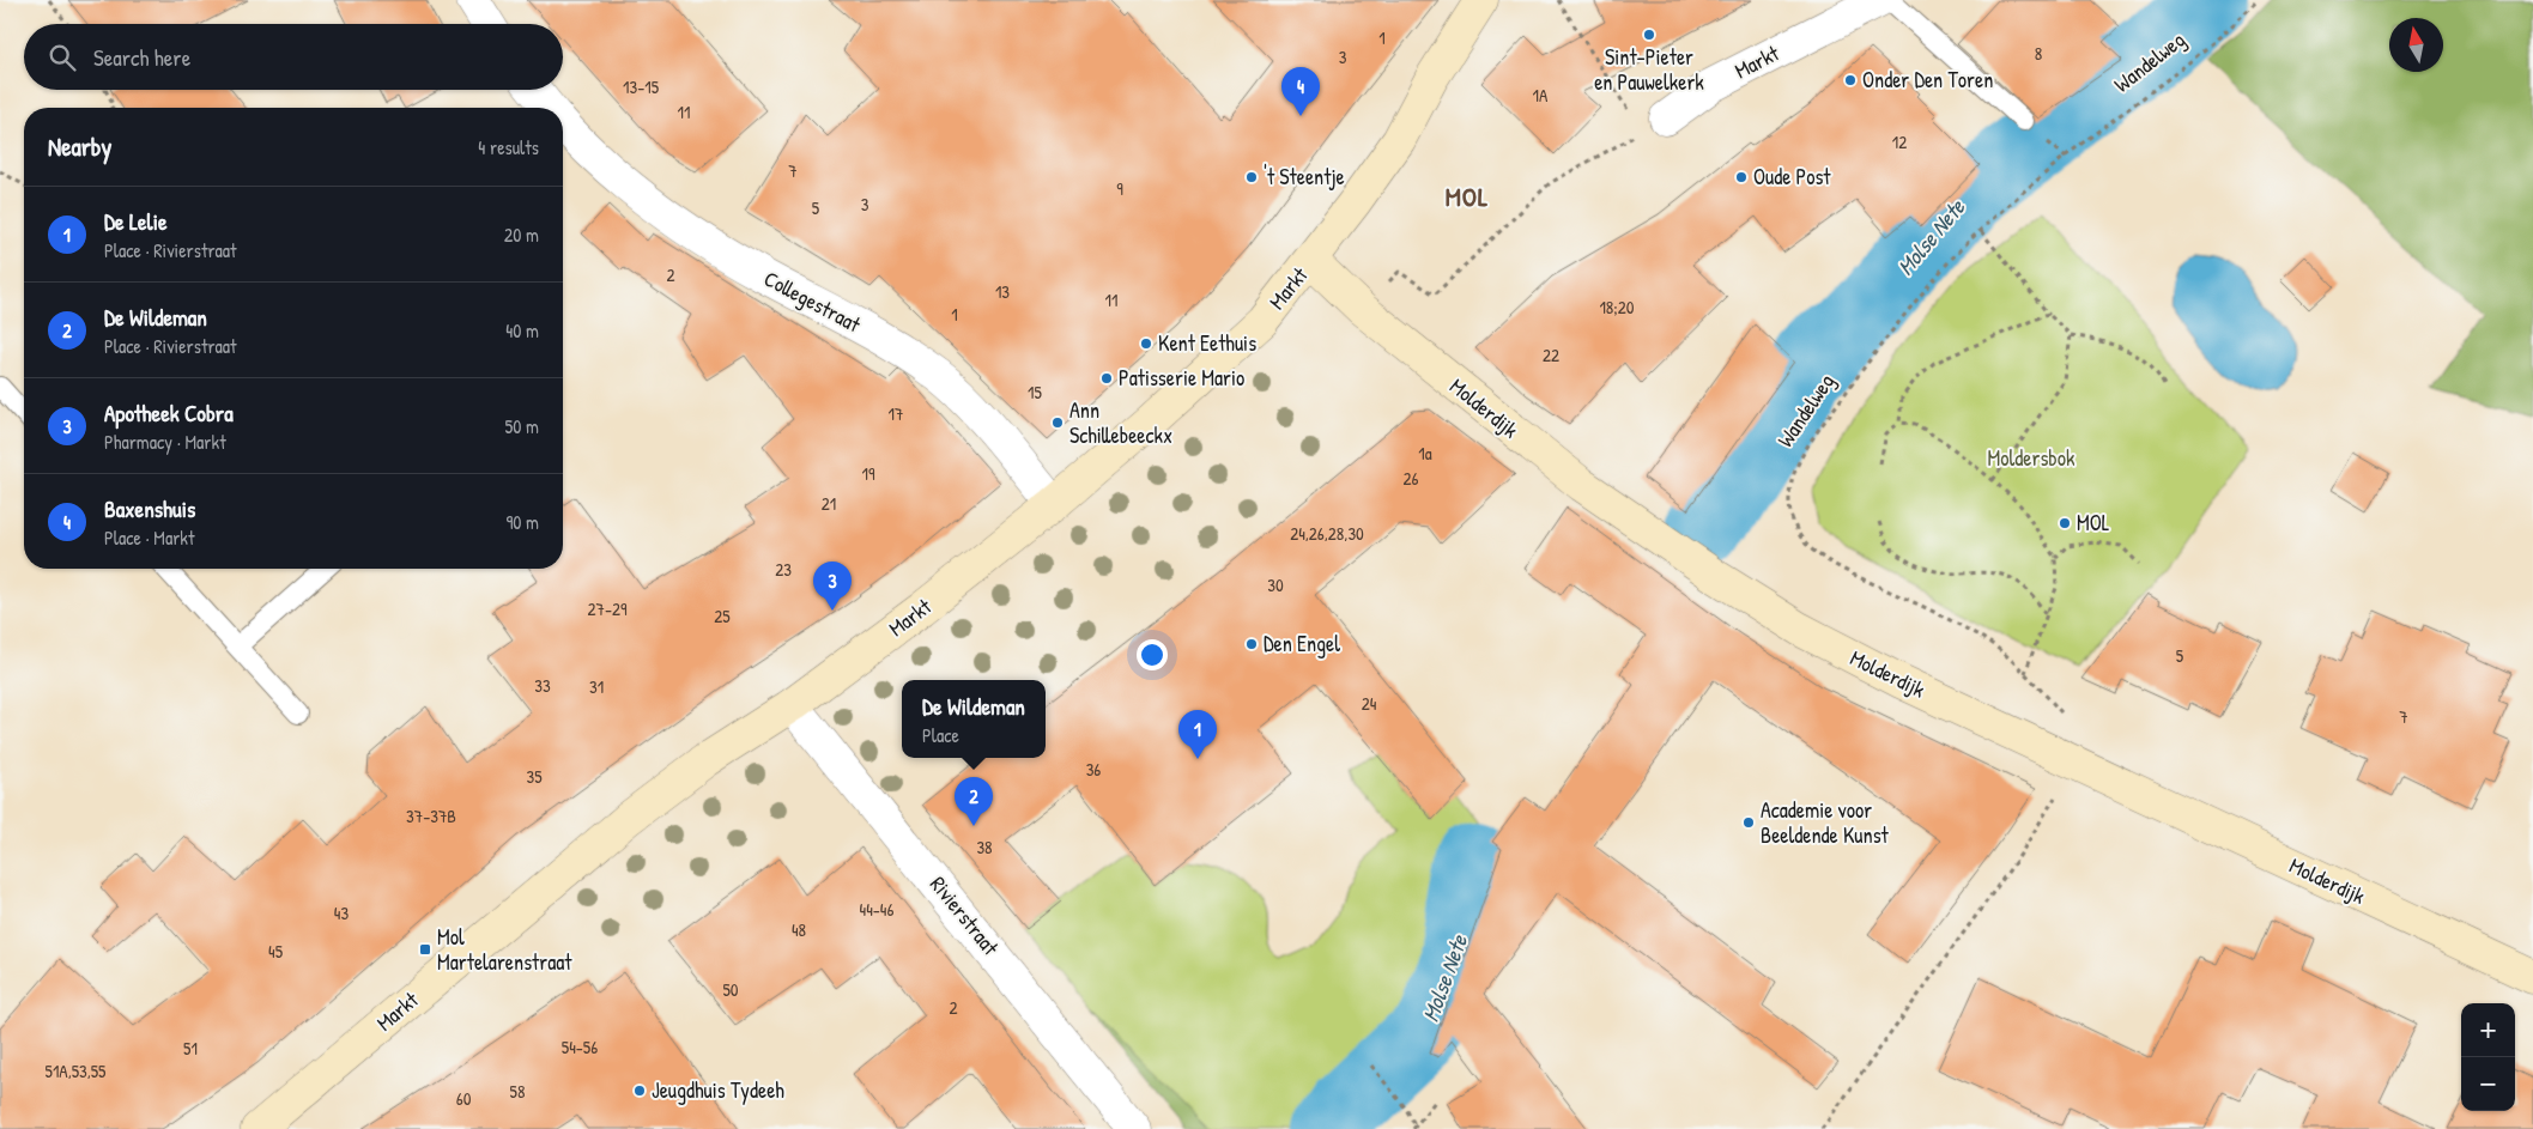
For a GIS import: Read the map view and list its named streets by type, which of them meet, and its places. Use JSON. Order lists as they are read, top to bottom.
{
  "streets": {
    "main road": ["Markt", "Molderdijk"],
    "street": ["Collegestraat", "Rivierstraat"],
    "path": ["Wandelweg"]
  },
  "crossings": [
    ["Markt", "Collegestraat"],
    ["Markt", "Molderdijk"],
    ["Markt", "Rivierstraat"],
    ["Wandelweg", "Molderdijk"]
  ],
  "districts": ["MOL"],
  "water": ["Molse Nete"],
  "parks": ["Moldersbok"],
  "places": {
    "other": [
      "Sint-Pieter en Pauwelkerk",
      "Onder Den Toren",
      "'t Steentje",
      "Oude Post",
      "Kent Eethuis",
      "Patisserie Mario",
      "Ann Schillebeeckx",
      "MOL",
      "Den Engel",
      "Academie voor Beeldende Kunst",
      "Jeugdhuis Tydeeh"
    ],
    "transit": ["Mol Martelarenstraat"]
  },
  "house_numbers": [
    "1",
    "8",
    "3",
    "13-15",
    "1A",
    "11",
    "12",
    "7",
    "9",
    "3",
    "5",
    "2",
    "13",
    "11",
    "18;20",
    "1",
    "22",
    "15",
    "17",
    "1a",
    "19",
    "26",
    "21",
    "24,26,28,30",
    "23",
    "30",
    "27-29",
    "25",
    "5",
    "33",
    "31",
    "24",
    "7",
    "36",
    "35",
    "37-37B",
    "38",
    "44-46",
    "43",
    "48",
    "45",
    "50",
    "2",
    "54-56",
    "51",
    "51A,53,55",
    "58",
    "60"
  ],
  "north": "top",
  "page": {
    "search": "Search here",
    "pins": [
      "4",
      "3",
      "1",
      "2"
    ],
    "heading": ["Nearby", "4 results"],
    "list": [
      {
        "mark": "1",
        "name": "De Lelie",
        "note": "Place · Rivierstraat",
        "value": "20 m"
      },
      {
        "mark": "2",
        "name": "De Wildeman",
        "note": "Place · Rivierstraat",
        "value": "40 m"
      },
      {
        "mark": "3",
        "name": "Apotheek Cobra",
        "note": "Pharmacy · Markt",
        "value": "50 m"
      },
      {
        "mark": "4",
        "name": "Baxenshuis",
        "note": "Place · Markt",
        "value": "90 m"
      }
    ],
    "popup": ["De Wildeman", "Place"],
    "map_buttons": ["+", "−"]
  }
}
